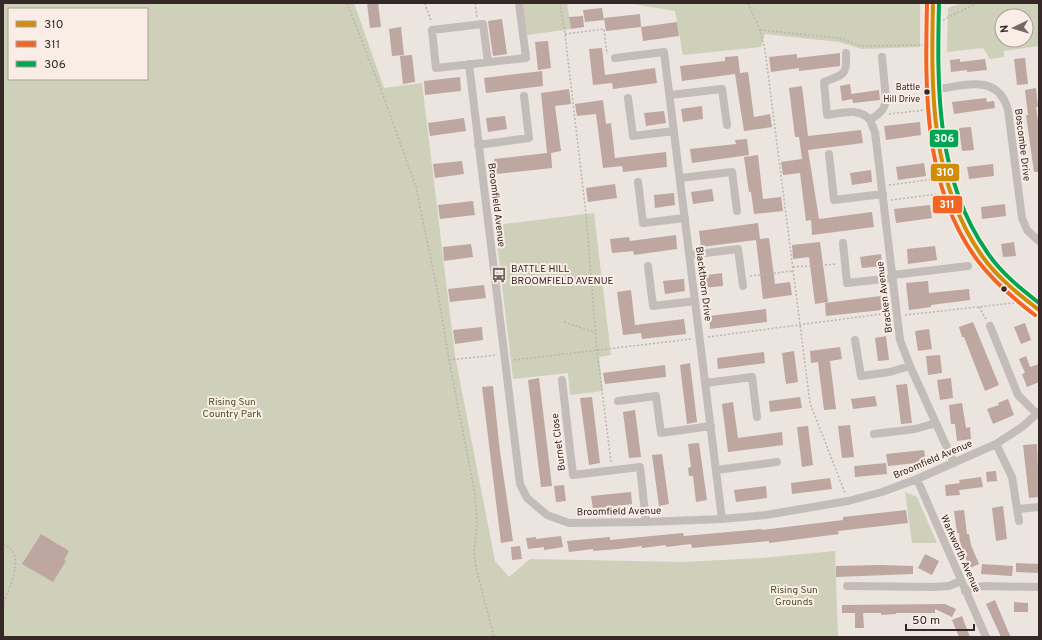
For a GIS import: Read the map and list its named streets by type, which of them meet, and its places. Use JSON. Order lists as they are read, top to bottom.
{
  "streets": {
    "street": [
      "Boscombe Drive",
      "Broomfield Avenue",
      "Blackthorn Drive",
      "Bracken Avenue",
      "Burnet Close",
      "Warkworth Avenue"
    ]
  },
  "crossings": [
    ["Broomfield Avenue", "Blackthorn Drive"],
    ["Broomfield Avenue", "Bracken Avenue"],
    ["Broomfield Avenue", "Burnet Close"],
    ["Broomfield Avenue", "Warkworth Avenue"]
  ],
  "parks": ["Rising Sun Country Park", "Rising Sun Grounds"],
  "places": {
    "other": ["Battle Hill Drive"],
    "bus stop": ["BATTLE HILL BROOMFIELD AVENUE"]
  },
  "lines": ["transit line 310", "transit line 311", "transit line 306"],
  "legend": ["310", "311", "306"],
  "scale_bar": "50 m",
  "north": "left"
}
